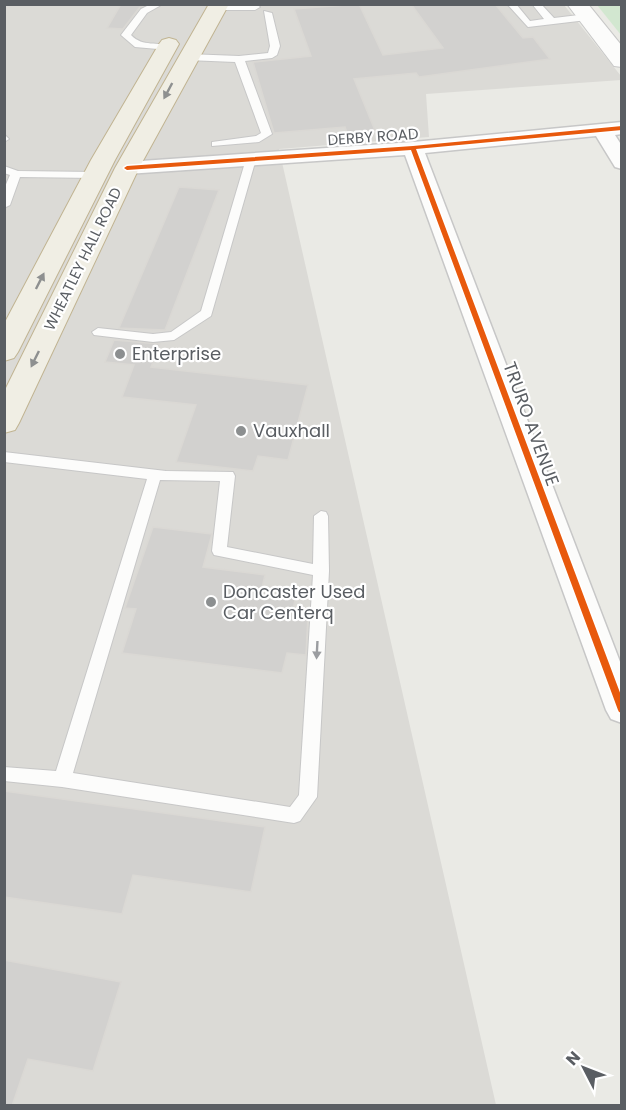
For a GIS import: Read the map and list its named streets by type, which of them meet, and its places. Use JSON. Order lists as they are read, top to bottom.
{
  "streets": {
    "highway": ["WHEATLEY HALL ROAD"],
    "street": ["DERBY ROAD", "TRURO AVENUE"]
  },
  "crossings": [
    ["DERBY ROAD", "WHEATLEY HALL ROAD"],
    ["DERBY ROAD", "TRURO AVENUE"]
  ],
  "places": ["Enterprise", "Vauxhall", "Doncaster Used Car Centerq"],
  "north": "top left"
}
